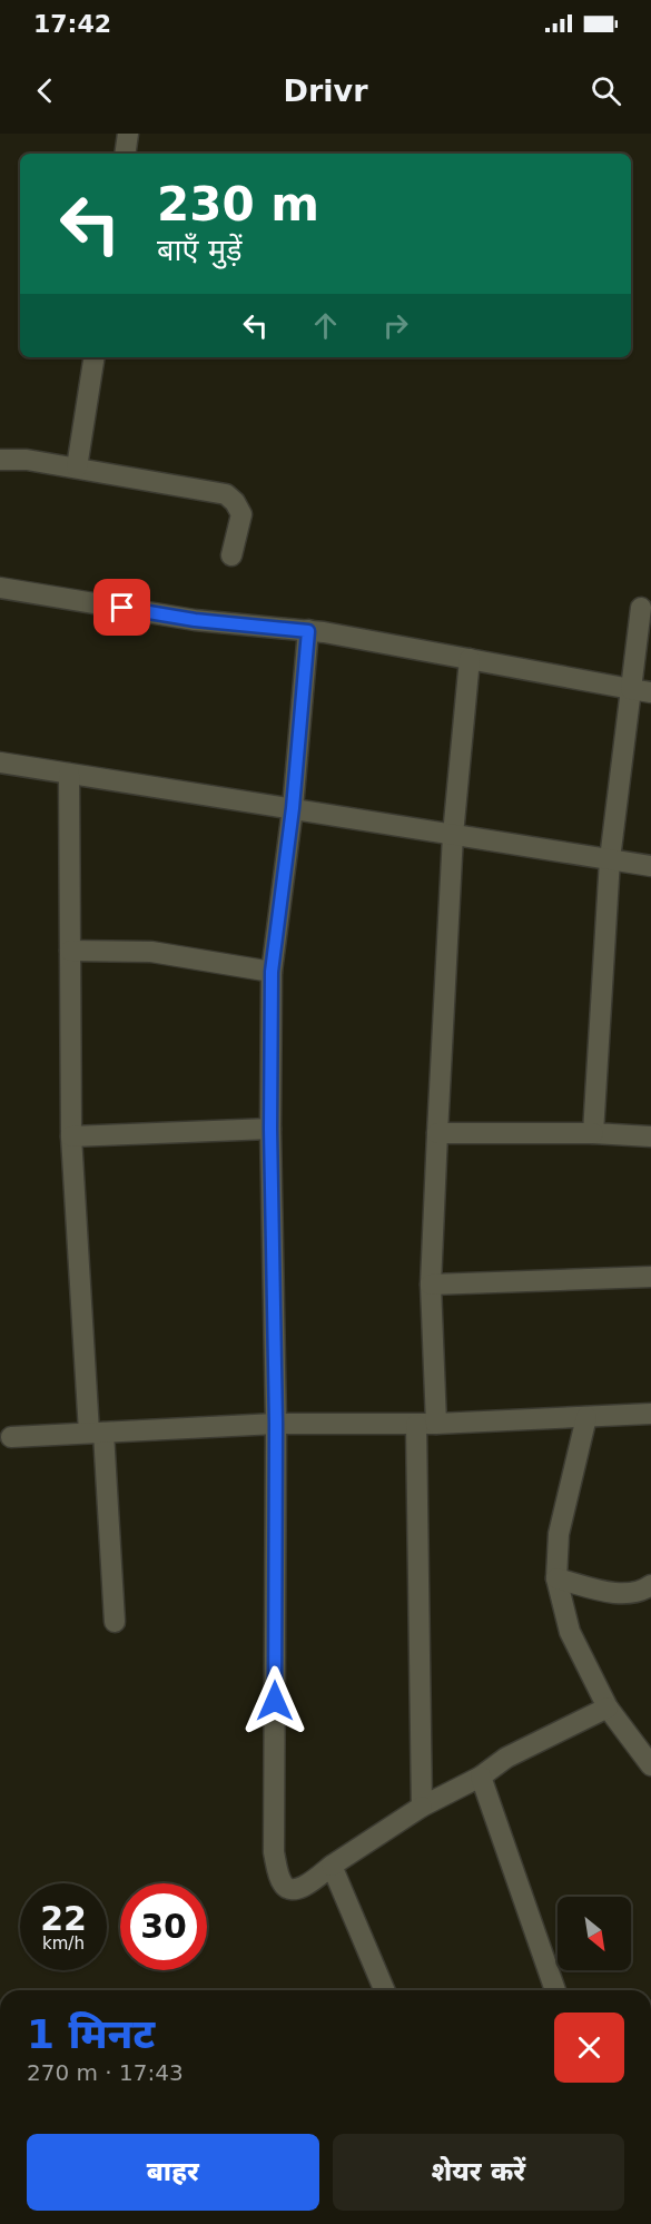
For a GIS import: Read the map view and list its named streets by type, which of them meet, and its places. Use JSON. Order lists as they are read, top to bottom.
{
  "north": "bottom right",
  "page": {
    "status": "17:42",
    "header": "Drivr",
    "turn": ["230 m", "बाएँ मुड़ें"],
    "speed": "22 km/h",
    "limit": "30",
    "heading": ["1 मिनट", "270 m · 17:43"],
    "buttons": ["बाहर", "शेयर करें"]
  }
}
